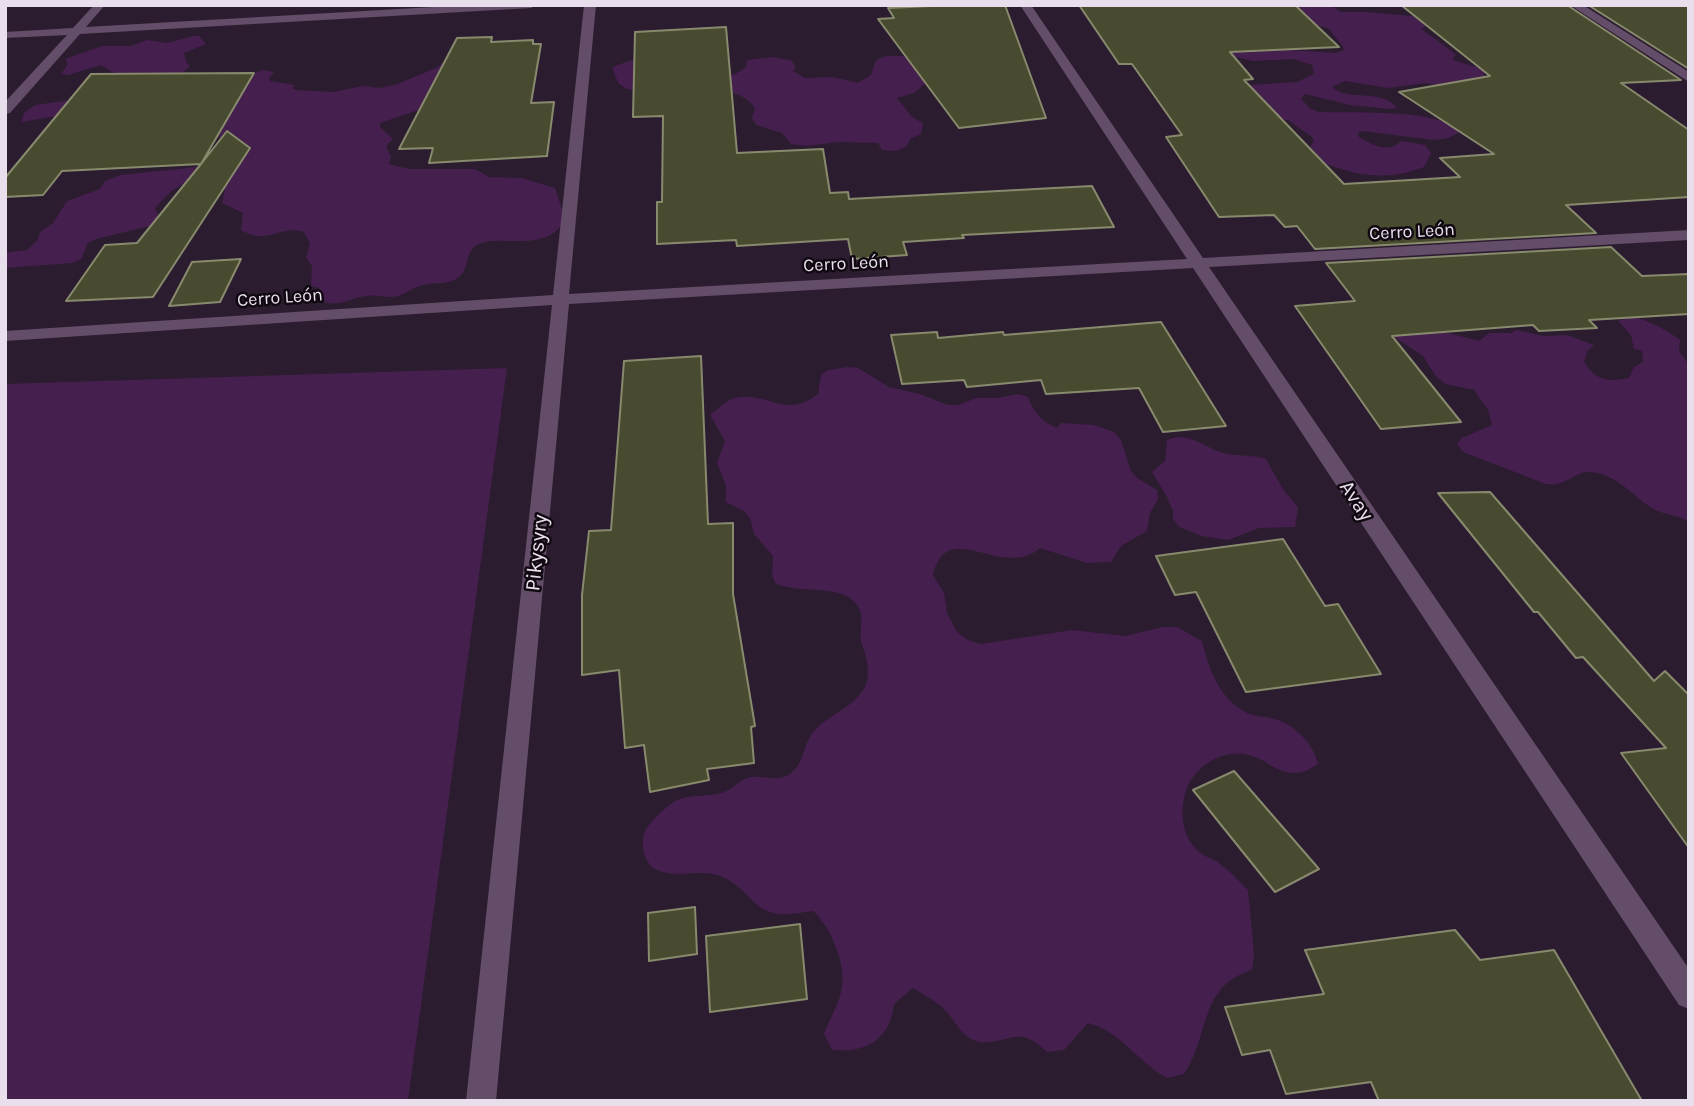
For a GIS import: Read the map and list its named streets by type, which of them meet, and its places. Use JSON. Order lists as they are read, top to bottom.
{
  "streets": {
    "street": ["Cerro León", "Avay", "Pikysyry"]
  },
  "crossings": [
    ["Cerro León", "Avay"],
    ["Cerro León", "Pikysyry"]
  ]
}
